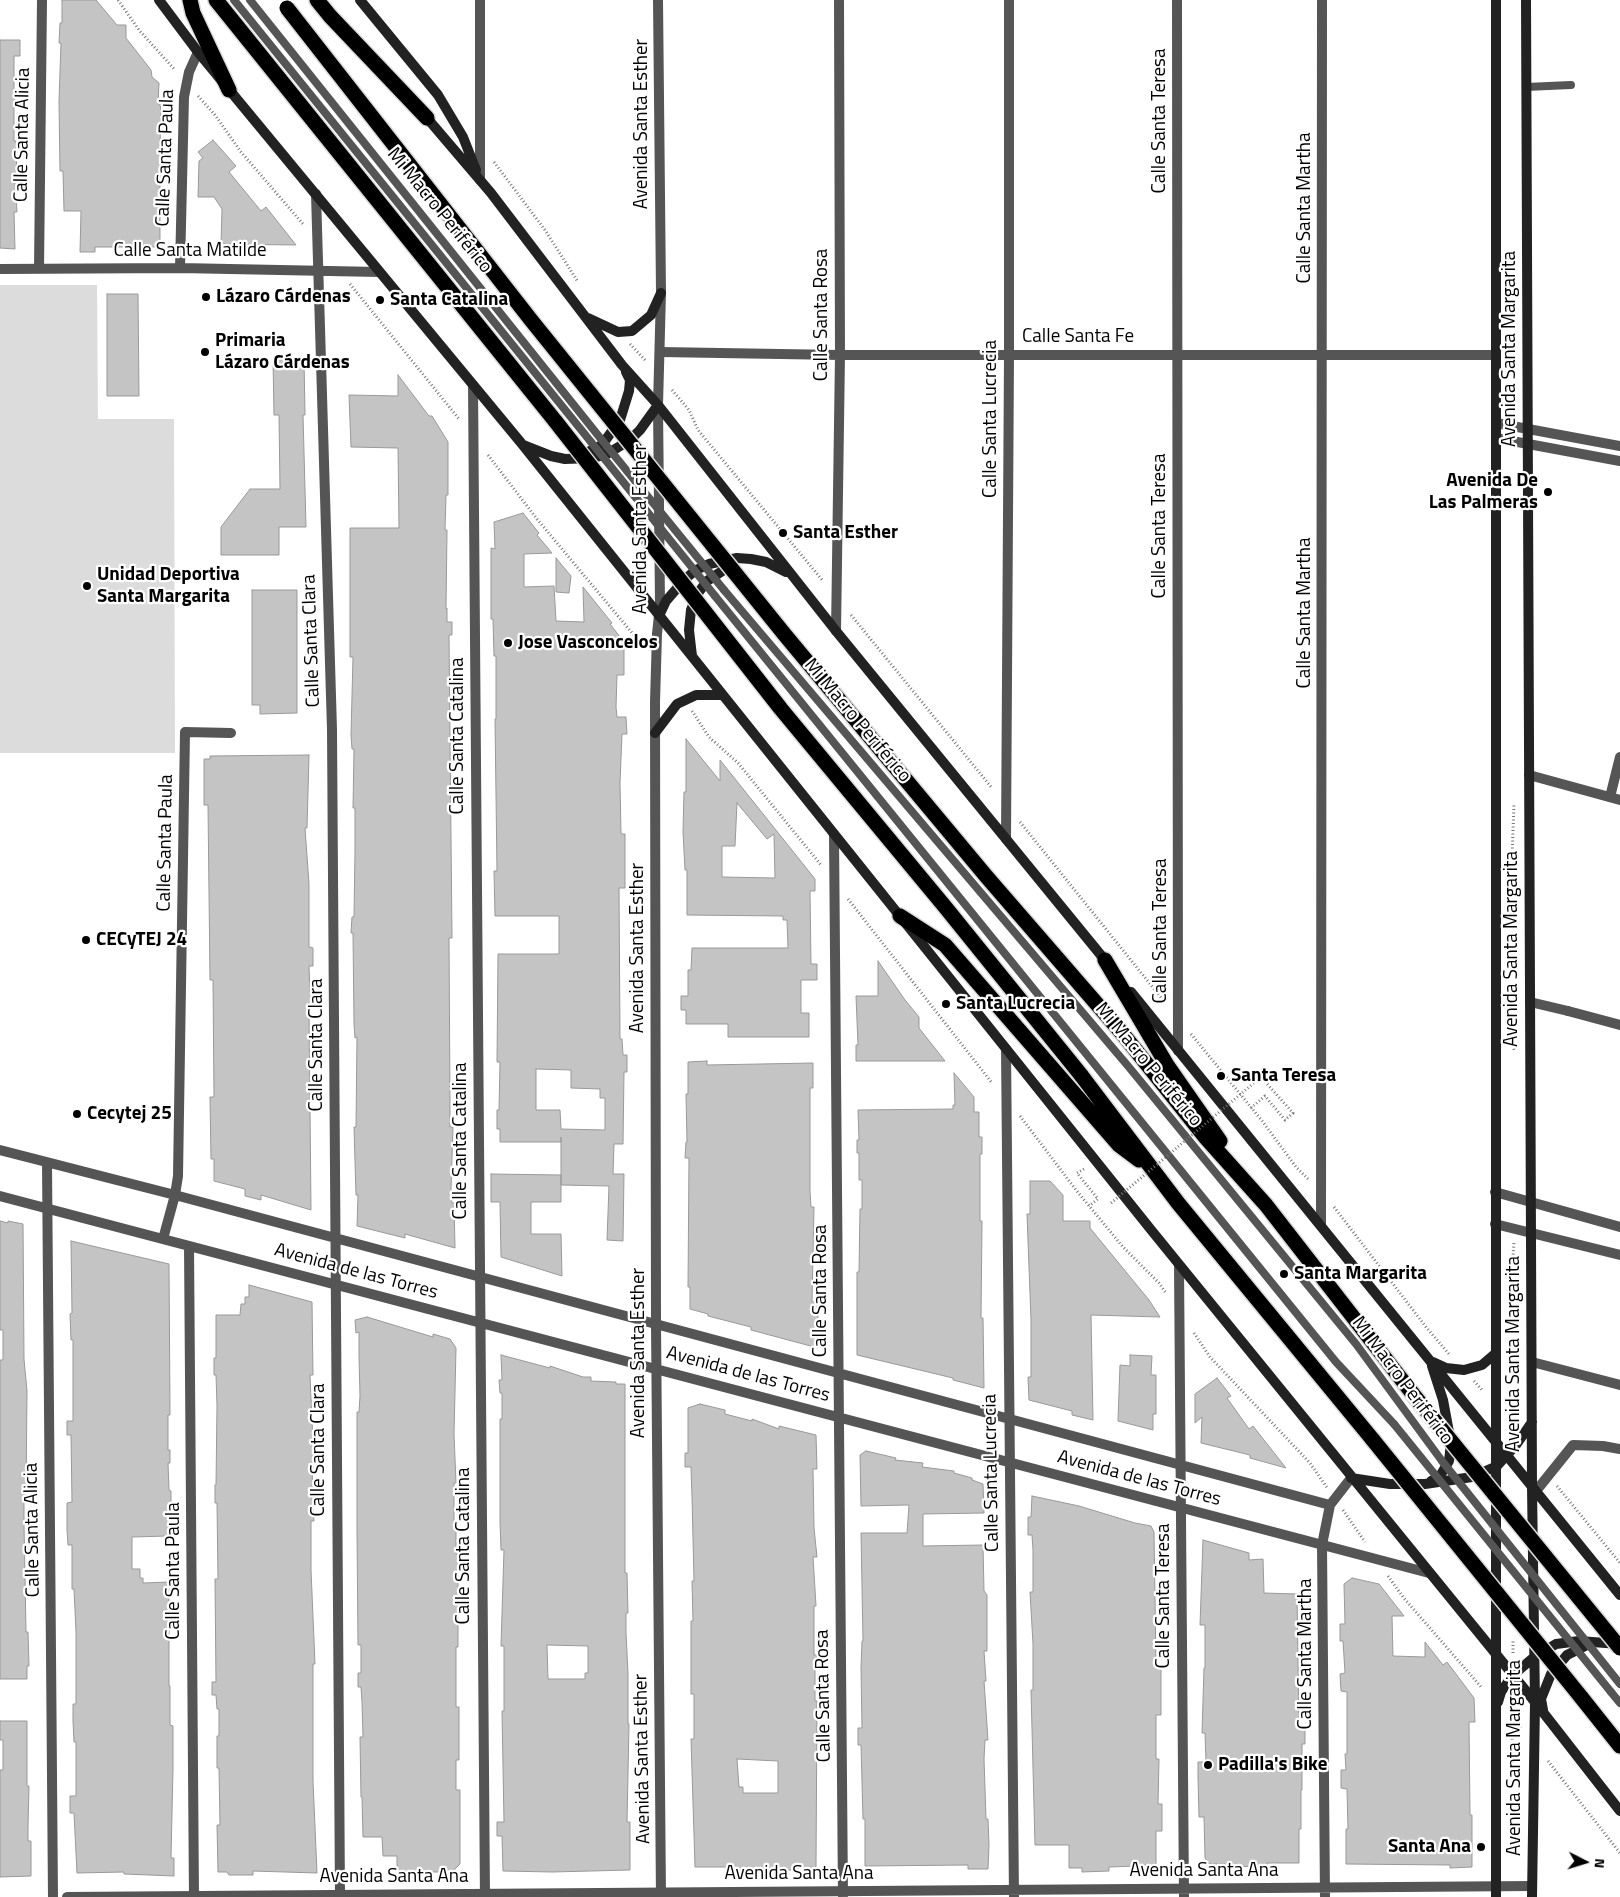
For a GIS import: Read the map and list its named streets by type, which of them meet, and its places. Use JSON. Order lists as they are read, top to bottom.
{
  "streets": {
    "main road": ["Avenida Santa Margarita"],
    "street": [
      "Calle Santa Teresa",
      "Avenida Santa Esther",
      "Calle Santa Alicia",
      "Calle Santa Paula",
      "Calle Santa Martha",
      "Calle Santa Matilde",
      "Calle Santa Rosa",
      "Calle Santa Fe",
      "Calle Santa Lucrecia",
      "Calle Santa Clara",
      "Calle Santa Catalina",
      "Avenida de las Torres",
      "Avenida Santa Ana"
    ],
    "lane": ["Mi Macro Periférico"]
  },
  "crossings": [
    ["Calle Santa Teresa", "Calle Santa Fe"],
    ["Calle Santa Teresa", "Avenida de las Torres"],
    ["Calle Santa Teresa", "Avenida Santa Ana"],
    ["Avenida Santa Esther", "Calle Santa Fe"],
    ["Avenida Santa Esther", "Avenida de las Torres"],
    ["Avenida Santa Esther", "Avenida Santa Ana"],
    ["Calle Santa Alicia", "Calle Santa Matilde"],
    ["Calle Santa Alicia", "Avenida de las Torres"],
    ["Calle Santa Paula", "Calle Santa Matilde"],
    ["Calle Santa Paula", "Avenida de las Torres"],
    ["Calle Santa Paula", "Avenida Santa Ana"],
    ["Calle Santa Martha", "Calle Santa Fe"],
    ["Calle Santa Martha", "Avenida de las Torres"],
    ["Calle Santa Martha", "Avenida Santa Ana"],
    ["Calle Santa Matilde", "Calle Santa Clara"],
    ["Calle Santa Rosa", "Calle Santa Fe"],
    ["Calle Santa Rosa", "Avenida de las Torres"],
    ["Calle Santa Rosa", "Avenida Santa Ana"],
    ["Calle Santa Fe", "Avenida Santa Margarita"],
    ["Calle Santa Fe", "Calle Santa Lucrecia"],
    ["Avenida Santa Margarita", "Avenida Santa Ana"],
    ["Calle Santa Lucrecia", "Avenida de las Torres"],
    ["Calle Santa Lucrecia", "Avenida Santa Ana"],
    ["Calle Santa Clara", "Avenida de las Torres"],
    ["Calle Santa Clara", "Avenida Santa Ana"],
    ["Calle Santa Catalina", "Avenida de las Torres"],
    ["Calle Santa Catalina", "Avenida Santa Ana"]
  ],
  "places": [
    "Lázaro Cárdenas",
    "Santa Catalina",
    "Primaria Lázaro Cárdenas",
    "Avenida De Las Palmeras",
    "Santa Esther",
    "Unidad Deportiva Santa Margarita",
    "Jose Vasconcelos",
    "CECyTEJ 24",
    "Santa Lucrecia",
    "Santa Teresa",
    "Cecytej 25",
    "Santa Margarita",
    "Padilla's Bike",
    "Santa Ana"
  ],
  "north": "right"
}
